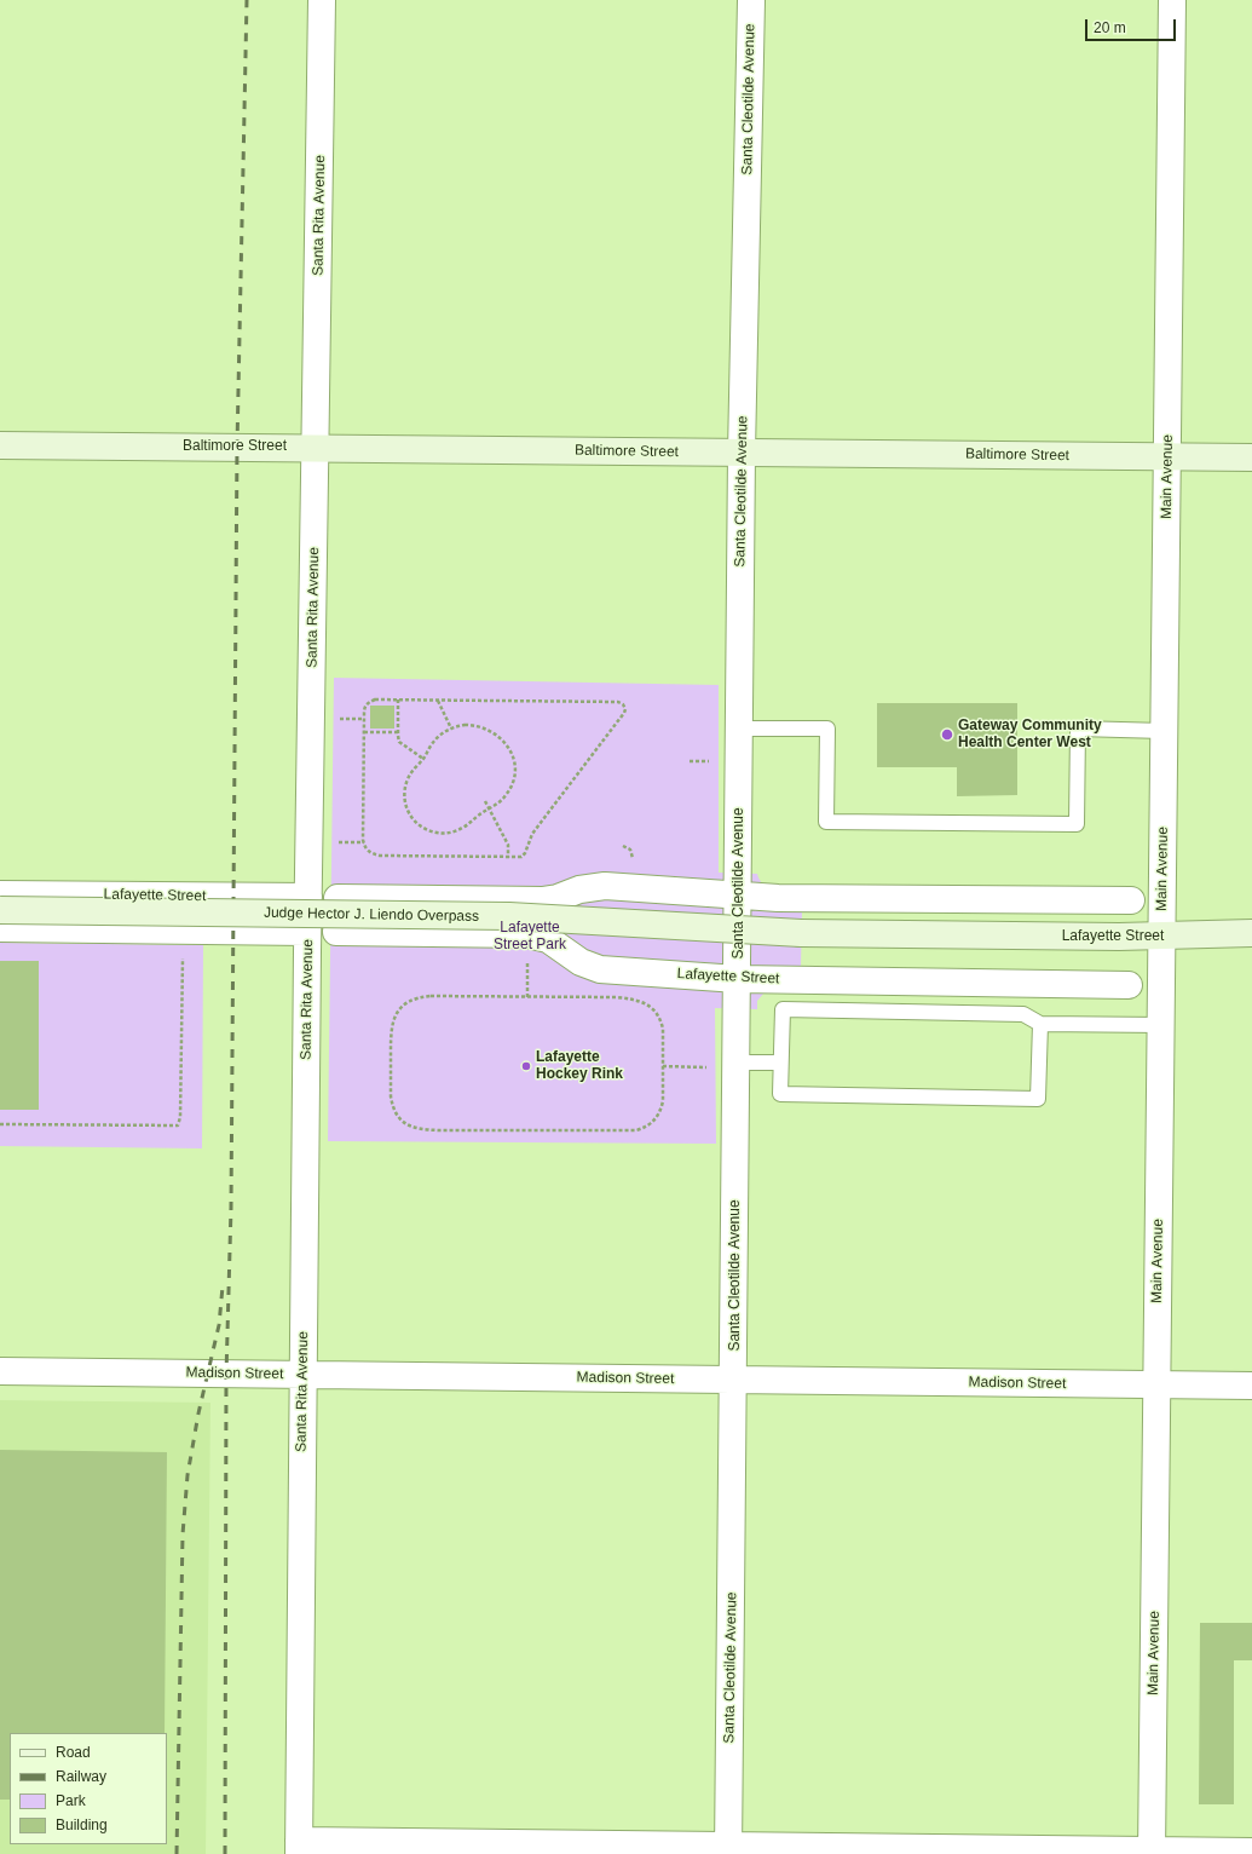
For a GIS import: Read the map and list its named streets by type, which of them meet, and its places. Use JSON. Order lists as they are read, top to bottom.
{
  "streets": {
    "street": [
      "Santa Cleotilde Avenue",
      "Santa Rita Avenue",
      "Baltimore Street",
      "Main Avenue",
      "Lafayette Street",
      "Judge Hector J. Liendo Overpass",
      "Madison Street"
    ]
  },
  "crossings": [
    ["Santa Cleotilde Avenue", "Baltimore Street"],
    ["Santa Cleotilde Avenue", "Lafayette Street"],
    ["Santa Cleotilde Avenue", "Madison Street"],
    ["Santa Rita Avenue", "Baltimore Street"],
    ["Santa Rita Avenue", "Lafayette Street"],
    ["Santa Rita Avenue", "Madison Street"],
    ["Baltimore Street", "Main Avenue"],
    ["Main Avenue", "Lafayette Street"],
    ["Main Avenue", "Madison Street"],
    ["Lafayette Street", "Judge Hector J. Liendo Overpass"]
  ],
  "parks": ["Lafayette Street Park"],
  "places": ["Gateway Community Health Center West", "Lafayette Hockey Rink"],
  "legend": [
    "Road",
    "Railway",
    "Park",
    "Building"
  ],
  "scale_bar": "20 m"
}
